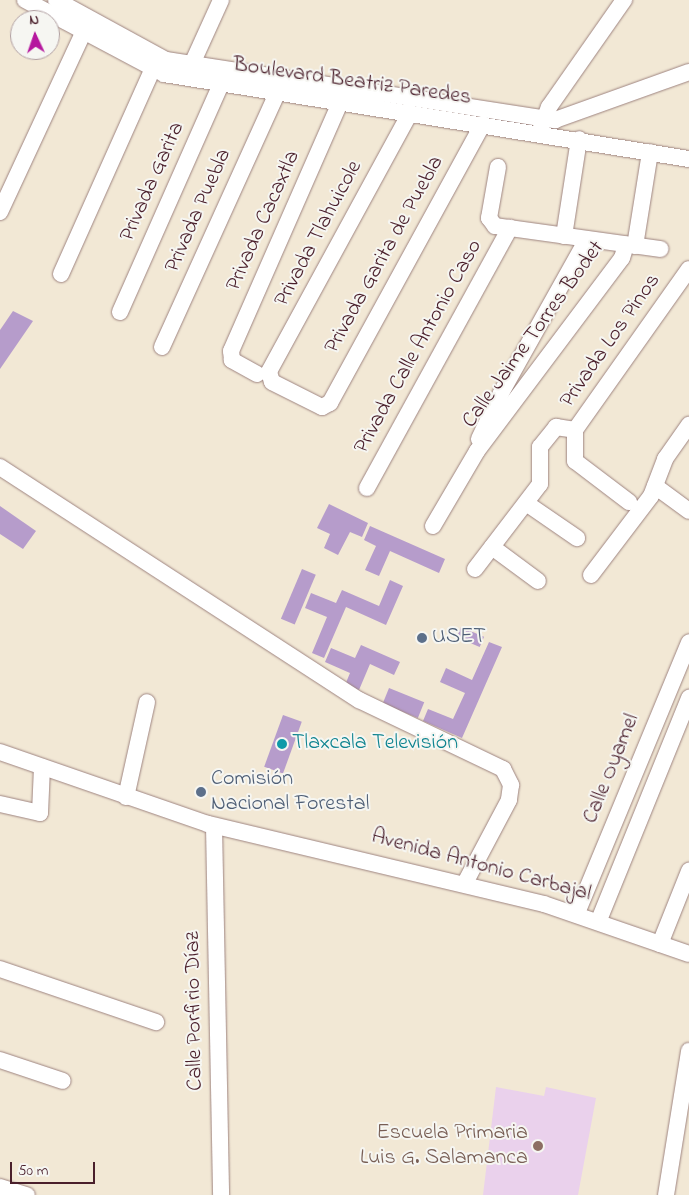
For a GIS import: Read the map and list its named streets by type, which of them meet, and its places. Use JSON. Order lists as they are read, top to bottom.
{
  "streets": {
    "street": [
      "Boulevard Beatriz Paredes",
      "Privada Garita",
      "Privada Puebla",
      "Privada Cacaxtla",
      "Privada Tlahuicole",
      "Privada Garita de Puebla",
      "Calle Jaime Torres Bodet",
      "Privada Los Pinos",
      "Privada Calle Antonio Caso",
      "Calle Oyamel",
      "Avenida Antonio Carbajal",
      "Calle Porfirio Díaz"
    ]
  },
  "crossings": [
    ["Boulevard Beatriz Paredes", "Privada Garita"],
    ["Boulevard Beatriz Paredes", "Privada Puebla"],
    ["Boulevard Beatriz Paredes", "Privada Cacaxtla"],
    ["Boulevard Beatriz Paredes", "Privada Tlahuicole"],
    ["Boulevard Beatriz Paredes", "Privada Garita de Puebla"],
    ["Boulevard Beatriz Paredes", "Calle Jaime Torres Bodet"],
    ["Privada Cacaxtla", "Privada Tlahuicole"],
    ["Privada Cacaxtla", "Privada Garita de Puebla"],
    ["Privada Tlahuicole", "Privada Garita de Puebla"],
    ["Calle Oyamel", "Avenida Antonio Carbajal"],
    ["Avenida Antonio Carbajal", "Calle Porfirio Díaz"]
  ],
  "places": [
    "USET",
    "Tlaxcala Televisión",
    "Comisión Nacional Forestal",
    "Escuela Primaria Luis G. Salamanca"
  ],
  "scale_bar": "50 m",
  "north": "top"
}
